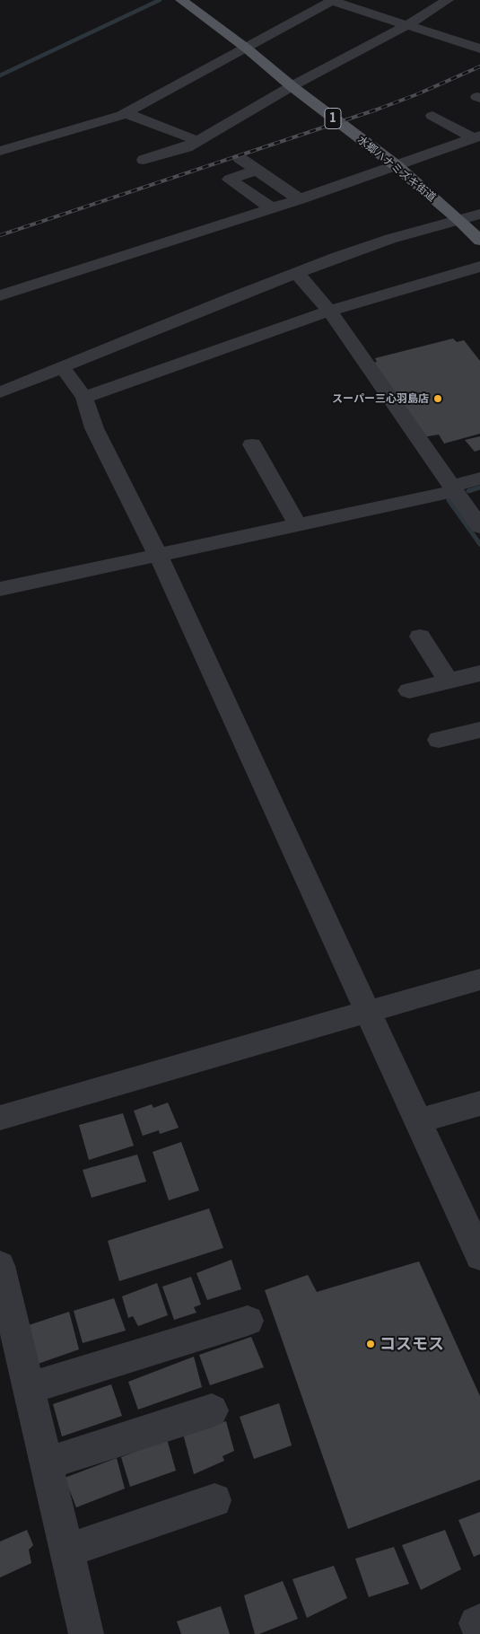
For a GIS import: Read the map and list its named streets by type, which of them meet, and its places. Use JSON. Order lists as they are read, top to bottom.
{
  "streets": {
    "main road": ["1", "水郷ハナミズキ街道"]
  },
  "places": ["スーパー三心羽島店", "コスモス"]
}
